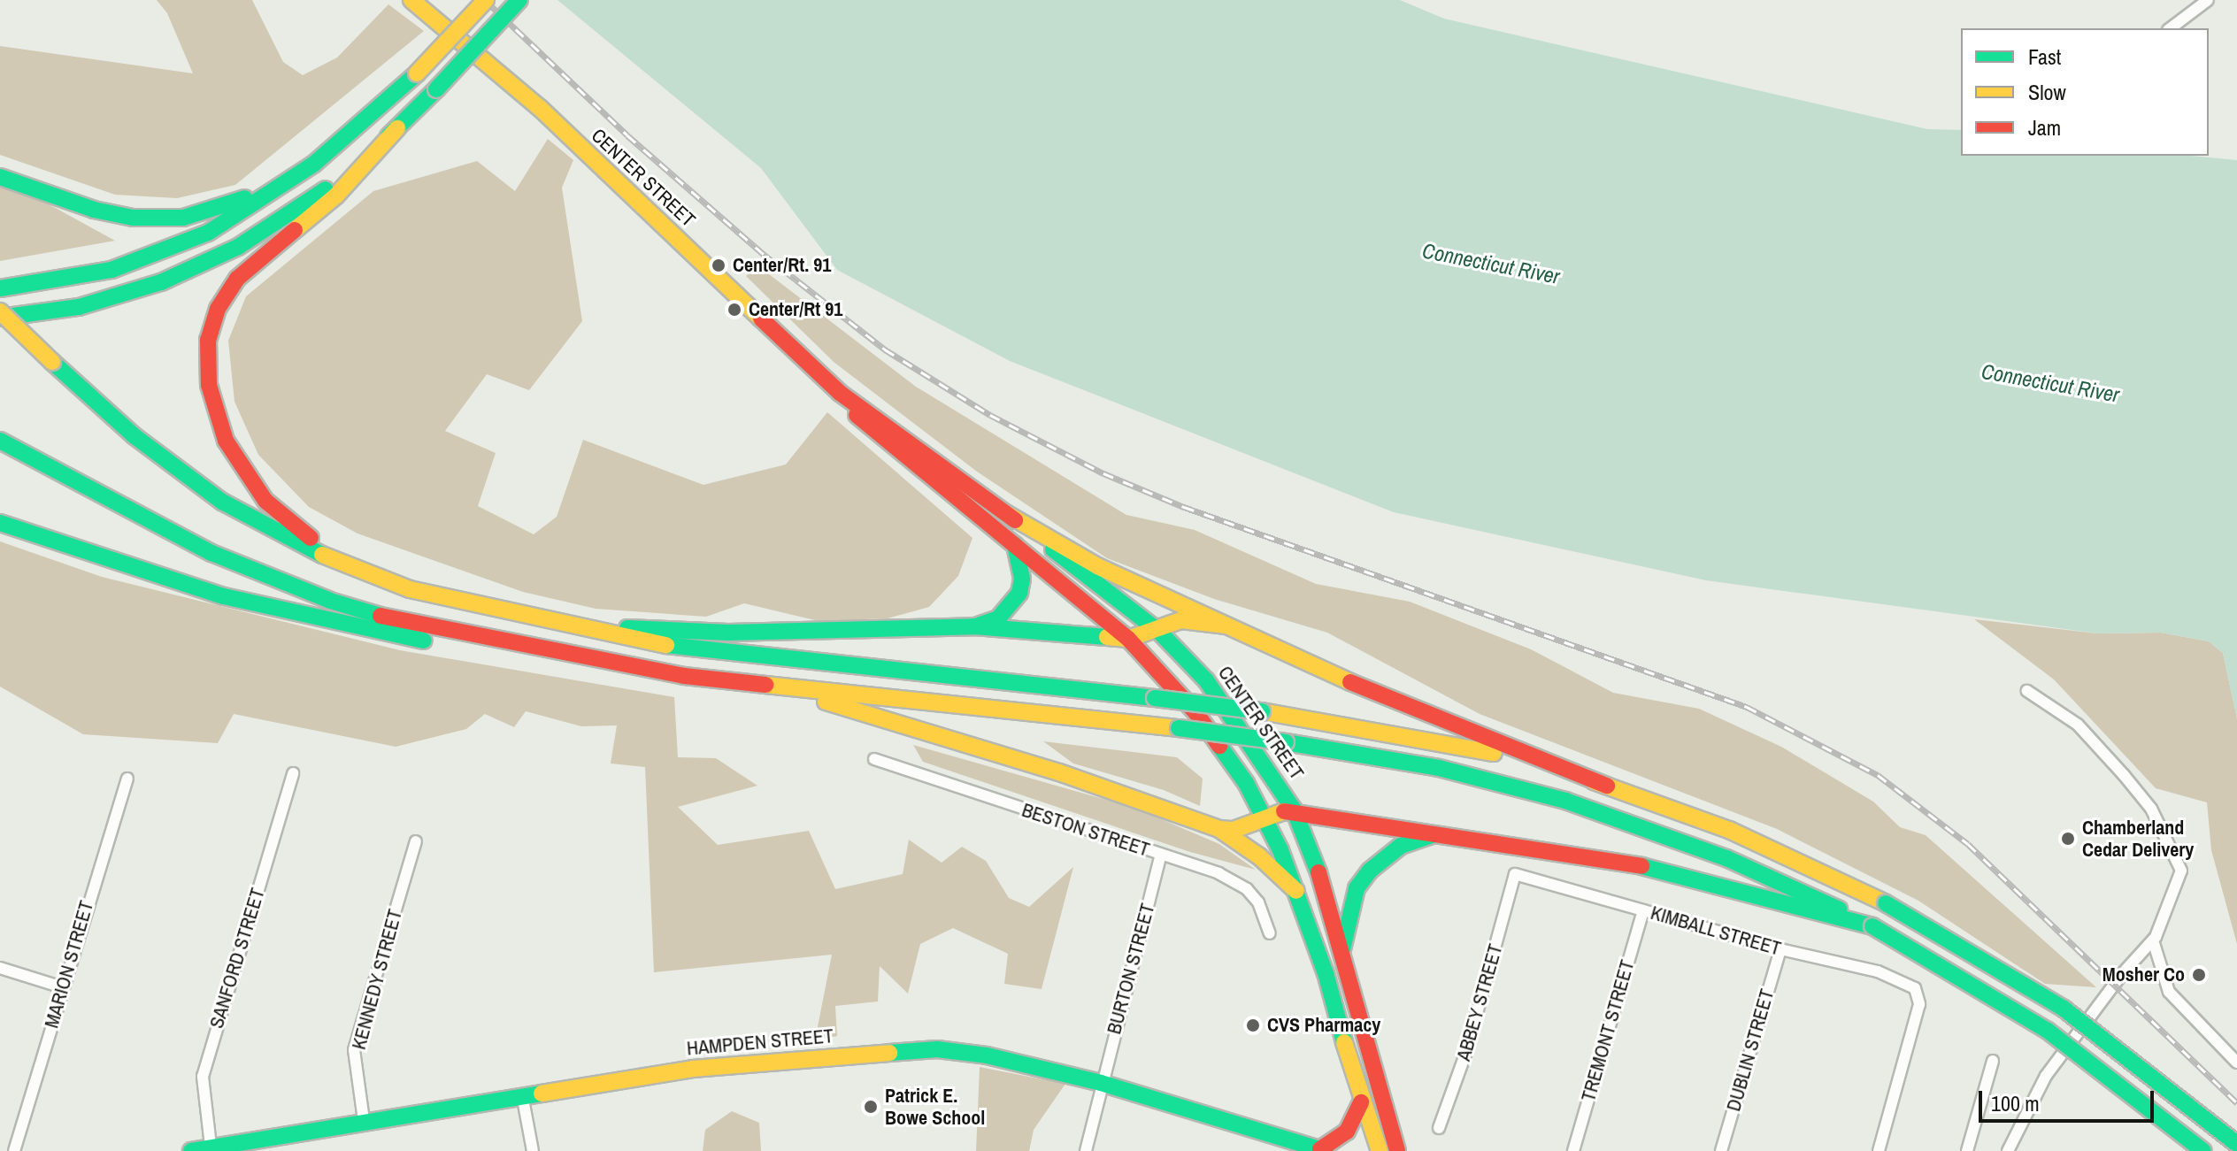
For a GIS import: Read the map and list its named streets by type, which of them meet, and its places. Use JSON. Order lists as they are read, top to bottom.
{
  "streets": {
    "main road": ["CENTER STREET", "HAMPDEN STREET"],
    "street": [
      "BESTON STREET",
      "KIMBALL STREET",
      "SANFORD STREET",
      "MARION STREET",
      "BURTON STREET",
      "KENNEDY STREET",
      "ABBEY STREET",
      "TREMONT STREET",
      "DUBLIN STREET"
    ]
  },
  "crossings": [
    ["BESTON STREET", "BURTON STREET"],
    ["KIMBALL STREET", "ABBEY STREET"],
    ["KIMBALL STREET", "TREMONT STREET"],
    ["KIMBALL STREET", "DUBLIN STREET"],
    ["SANFORD STREET", "HAMPDEN STREET"],
    ["BURTON STREET", "HAMPDEN STREET"],
    ["KENNEDY STREET", "HAMPDEN STREET"]
  ],
  "water": ["Connecticut River"],
  "places": [
    "Center/Rt. 91",
    "Center/Rt 91",
    "Chamberland Cedar Delivery",
    "Mosher Co",
    "CVS Pharmacy",
    "Patrick E. Bowe School"
  ],
  "legend": ["Fast", "Slow", "Jam"],
  "scale_bar": "100 m"
}
